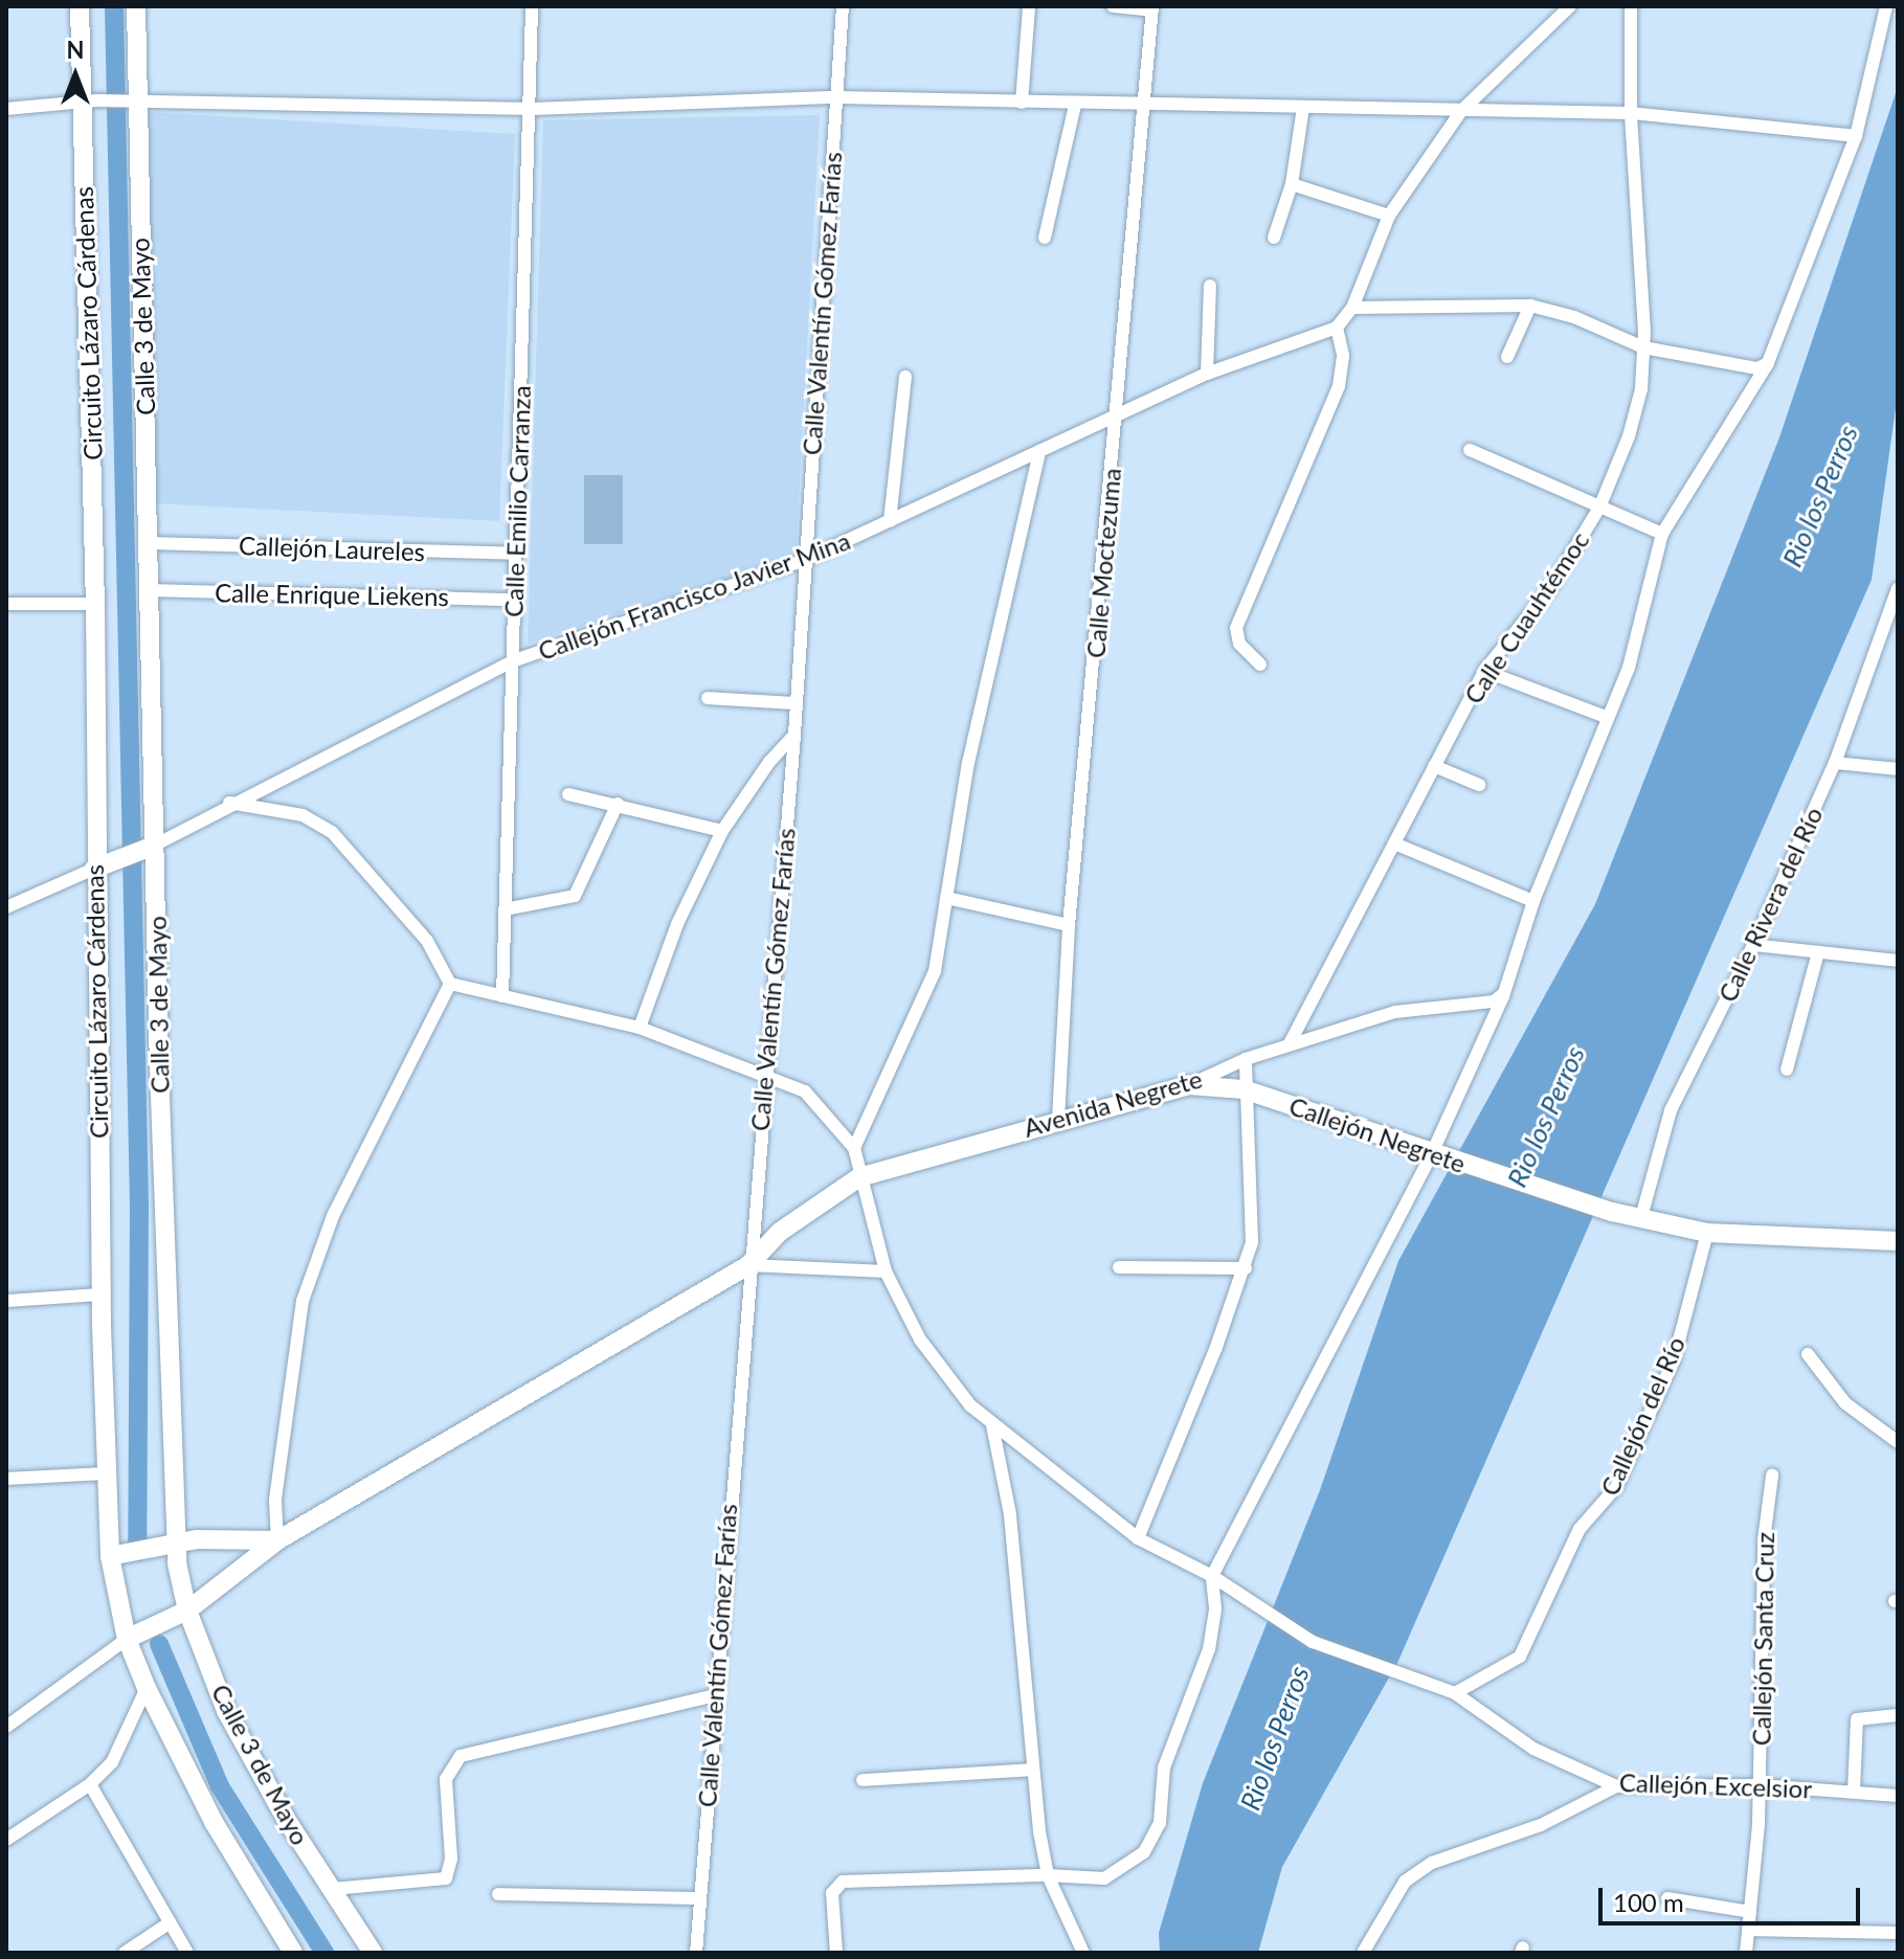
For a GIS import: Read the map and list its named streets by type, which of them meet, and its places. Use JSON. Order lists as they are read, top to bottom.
{
  "streets": {
    "main road": [
      "Circuito Lázaro Cárdenas",
      "Calle 3 de Mayo",
      "Avenida Negrete",
      "Callejón Negrete"
    ],
    "street": [
      "Calle Valentín Gómez Farías",
      "Calle Emilio Carranza",
      "Callejón Laureles",
      "Calle Moctezuma",
      "Calle Enrique Liekens",
      "Callejón Francisco Javier Mina",
      "Calle Cuauhtémoc",
      "Calle Rivera del Río",
      "Callejón del Río",
      "Callejón Santa Cruz",
      "Callejón Excelsior"
    ]
  },
  "crossings": [
    ["Calle Valentín Gómez Farías", "Callejón Francisco Javier Mina"],
    ["Calle Valentín Gómez Farías", "Avenida Negrete"],
    ["Circuito Lázaro Cárdenas", "Avenida Negrete"],
    ["Calle 3 de Mayo", "Callejón Laureles"],
    ["Calle 3 de Mayo", "Calle Enrique Liekens"],
    ["Calle 3 de Mayo", "Callejón Francisco Javier Mina"],
    ["Calle 3 de Mayo", "Avenida Negrete"],
    ["Calle Emilio Carranza", "Callejón Laureles"],
    ["Calle Emilio Carranza", "Calle Enrique Liekens"],
    ["Calle Emilio Carranza", "Callejón Francisco Javier Mina"],
    ["Calle Moctezuma", "Callejón Francisco Javier Mina"],
    ["Calle Moctezuma", "Avenida Negrete"],
    ["Calle Cuauhtémoc", "Avenida Negrete"],
    ["Calle Rivera del Río", "Callejón Negrete"],
    ["Avenida Negrete", "Callejón Negrete"],
    ["Avenida Negrete", "Callejón Excelsior"],
    ["Callejón Negrete", "Callejón del Río"],
    ["Callejón del Río", "Callejón Excelsior"],
    ["Callejón Santa Cruz", "Callejón Excelsior"]
  ],
  "water": ["Rio los Perros"],
  "scale_bar": "100 m",
  "north": "top"
}
